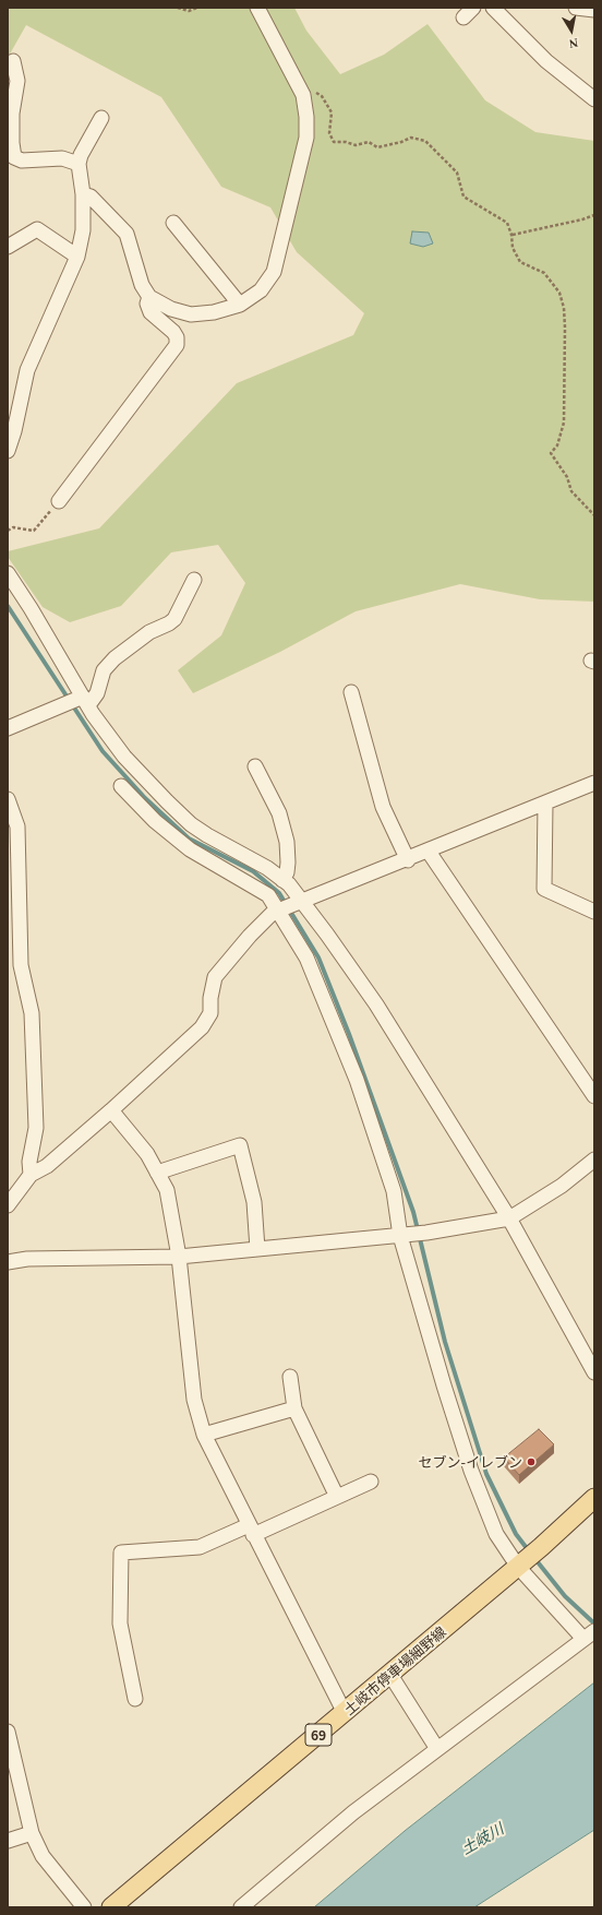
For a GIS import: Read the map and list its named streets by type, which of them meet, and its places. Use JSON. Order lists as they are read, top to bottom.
{
  "streets": {
    "main road": ["土岐市停車場細野線", "69"]
  },
  "water": ["土岐川"],
  "places": ["セブン-イレブン"],
  "north": "bottom"
}
